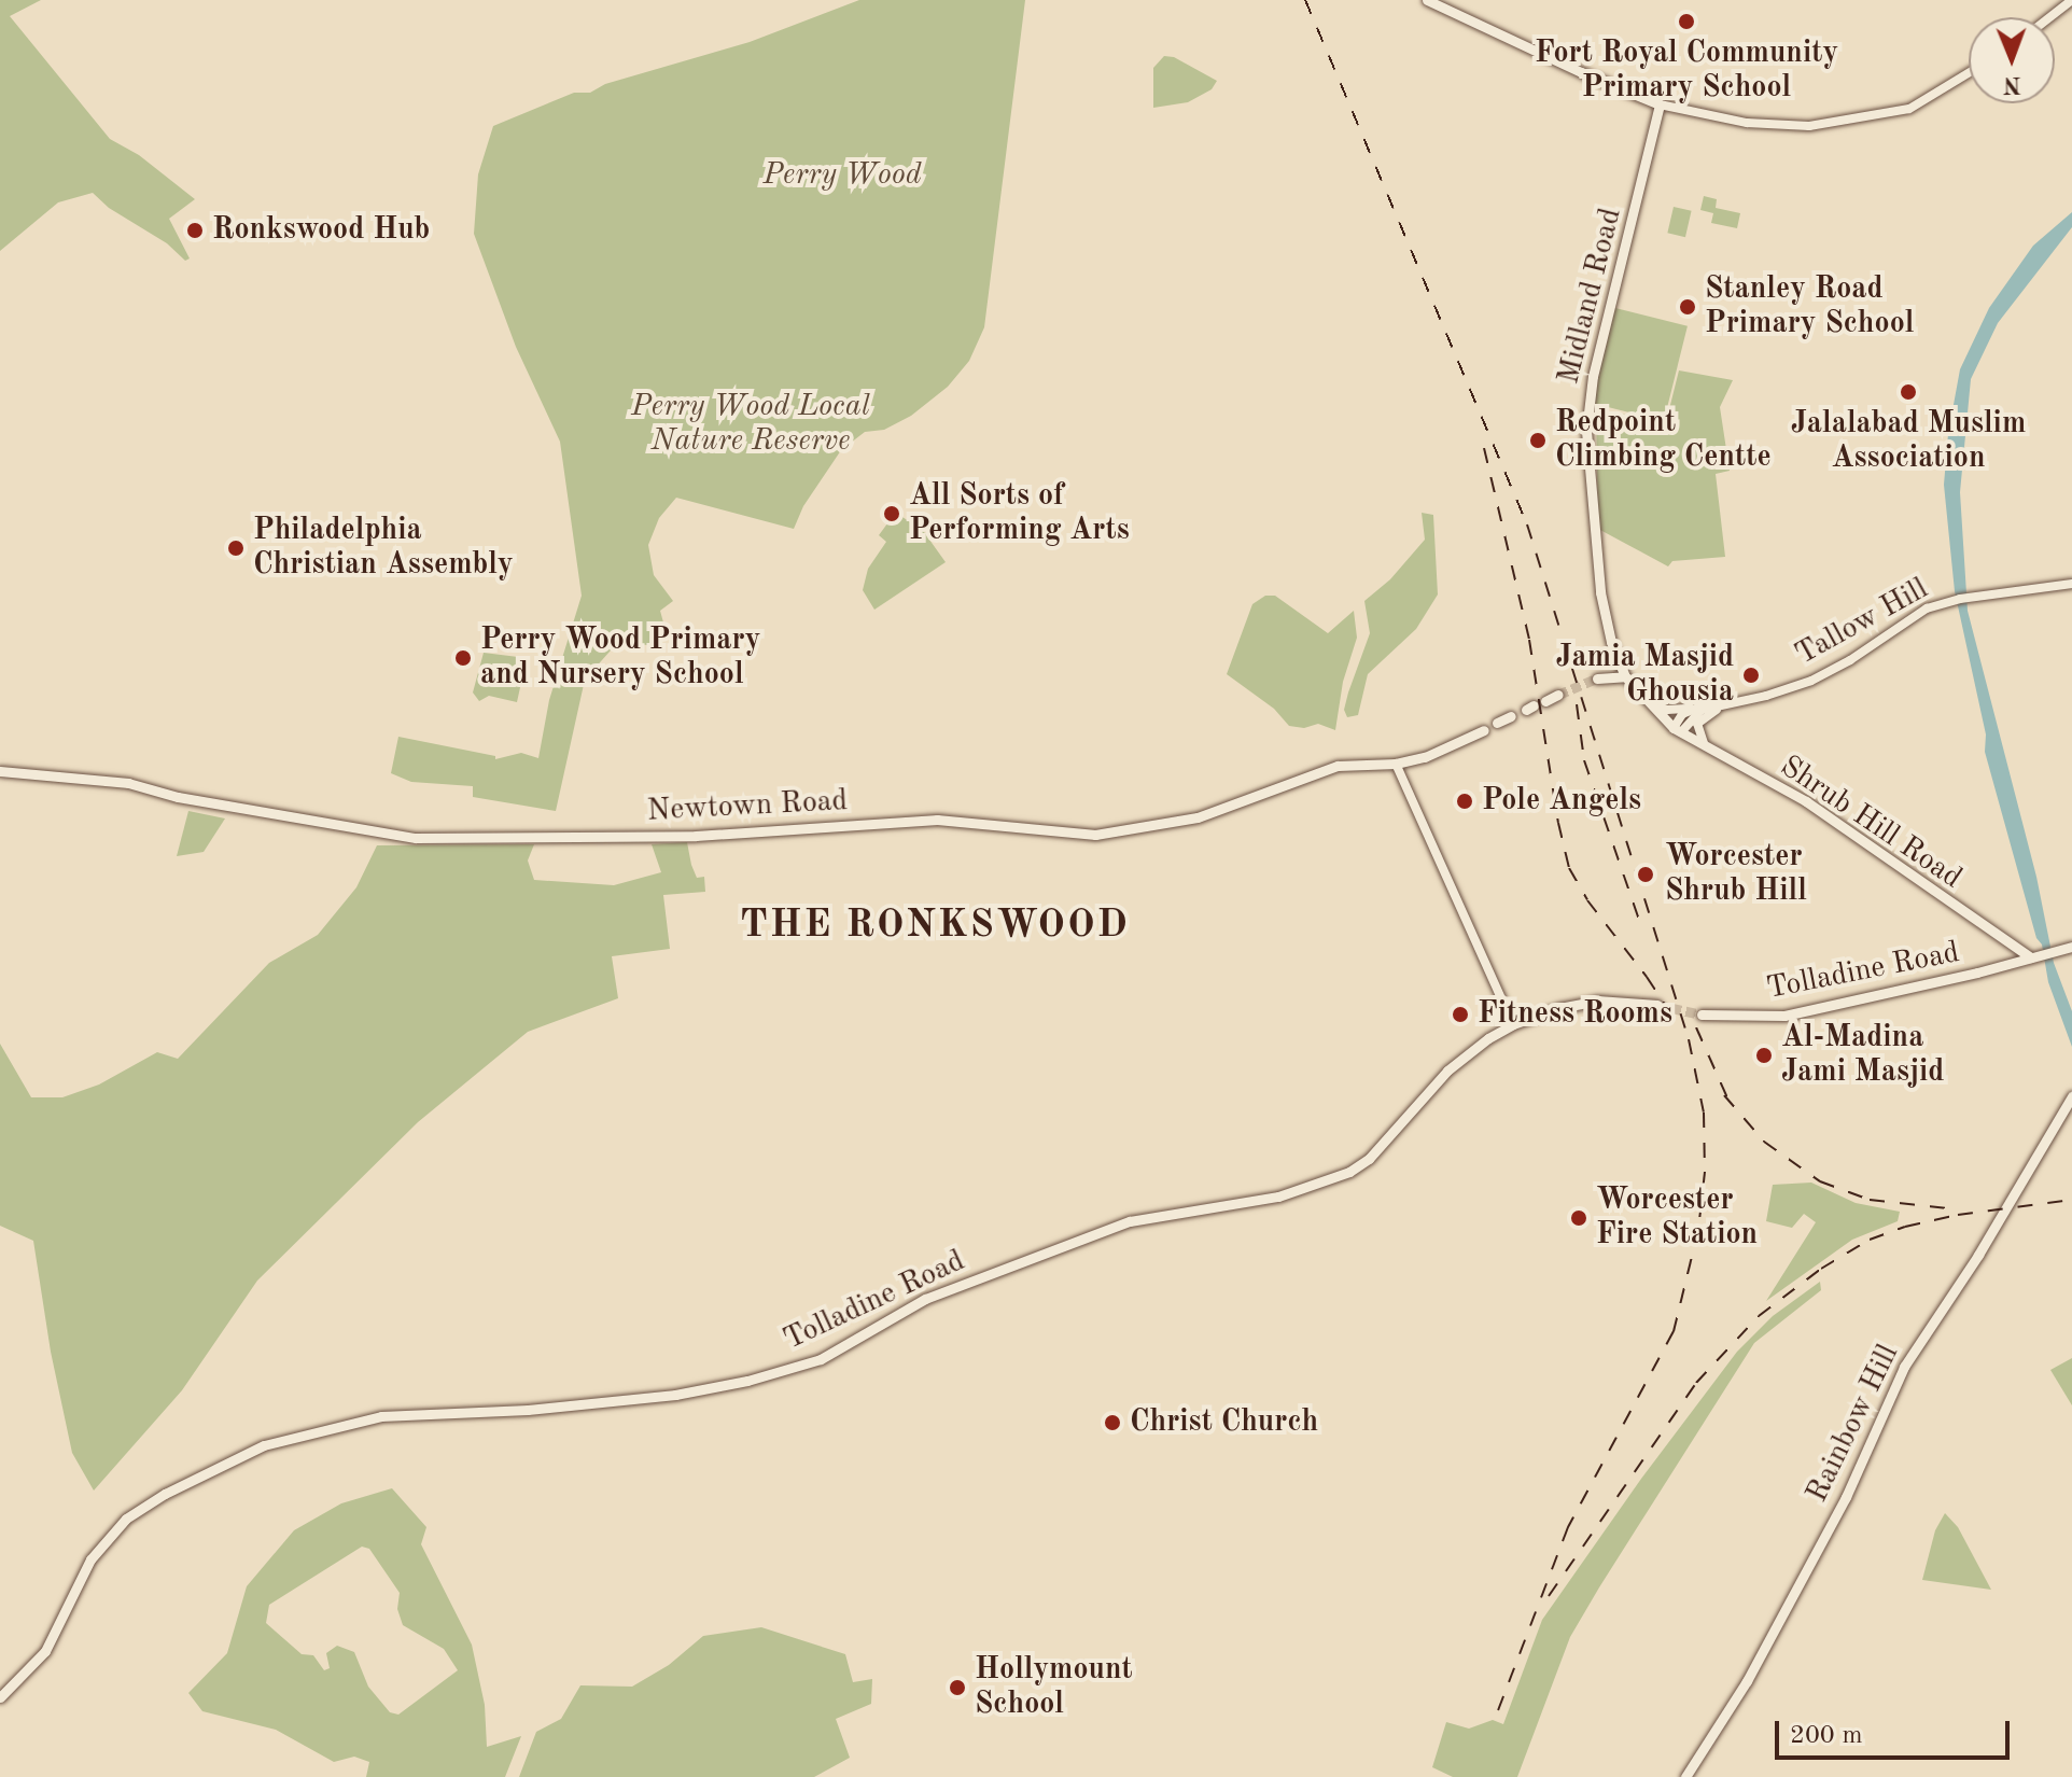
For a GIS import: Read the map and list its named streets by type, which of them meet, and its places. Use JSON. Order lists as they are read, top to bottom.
{
  "streets": {
    "main road": [
      "Midland Road",
      "Newtown Road",
      "Shrub Hill Road",
      "Tolladine Road",
      "Rainbow Hill"
    ],
    "street": ["Tallow Hill"]
  },
  "crossings": [
    ["Midland Road", "Tallow Hill"],
    ["Midland Road", "Shrub Hill Road"],
    ["Tallow Hill", "Shrub Hill Road"],
    ["Shrub Hill Road", "Tolladine Road"]
  ],
  "districts": ["THE RONKSWOOD"],
  "parks": ["Perry Wood", "Perry Wood Local Nature Reserve"],
  "places": [
    "Fort Royal Community Primary School",
    "Ronkswood Hub",
    "Stanley Road Primary School",
    "Jalalabad Muslim Association",
    "Redpoint Climbing Centte",
    "All Sorts of Performing Arts",
    "Philadelphia Christian Assembly",
    "Perry Wood Primary and Nursery School",
    "Jamia Masjid Ghousia",
    "Pole Angels",
    "Worcester Shrub Hill",
    "Fitness Rooms",
    "Al-Madina Jami Masjid",
    "Worcester Fire Station",
    "Christ Church",
    "Hollymount School"
  ],
  "scale_bar": "200 m",
  "north": "bottom"
}
